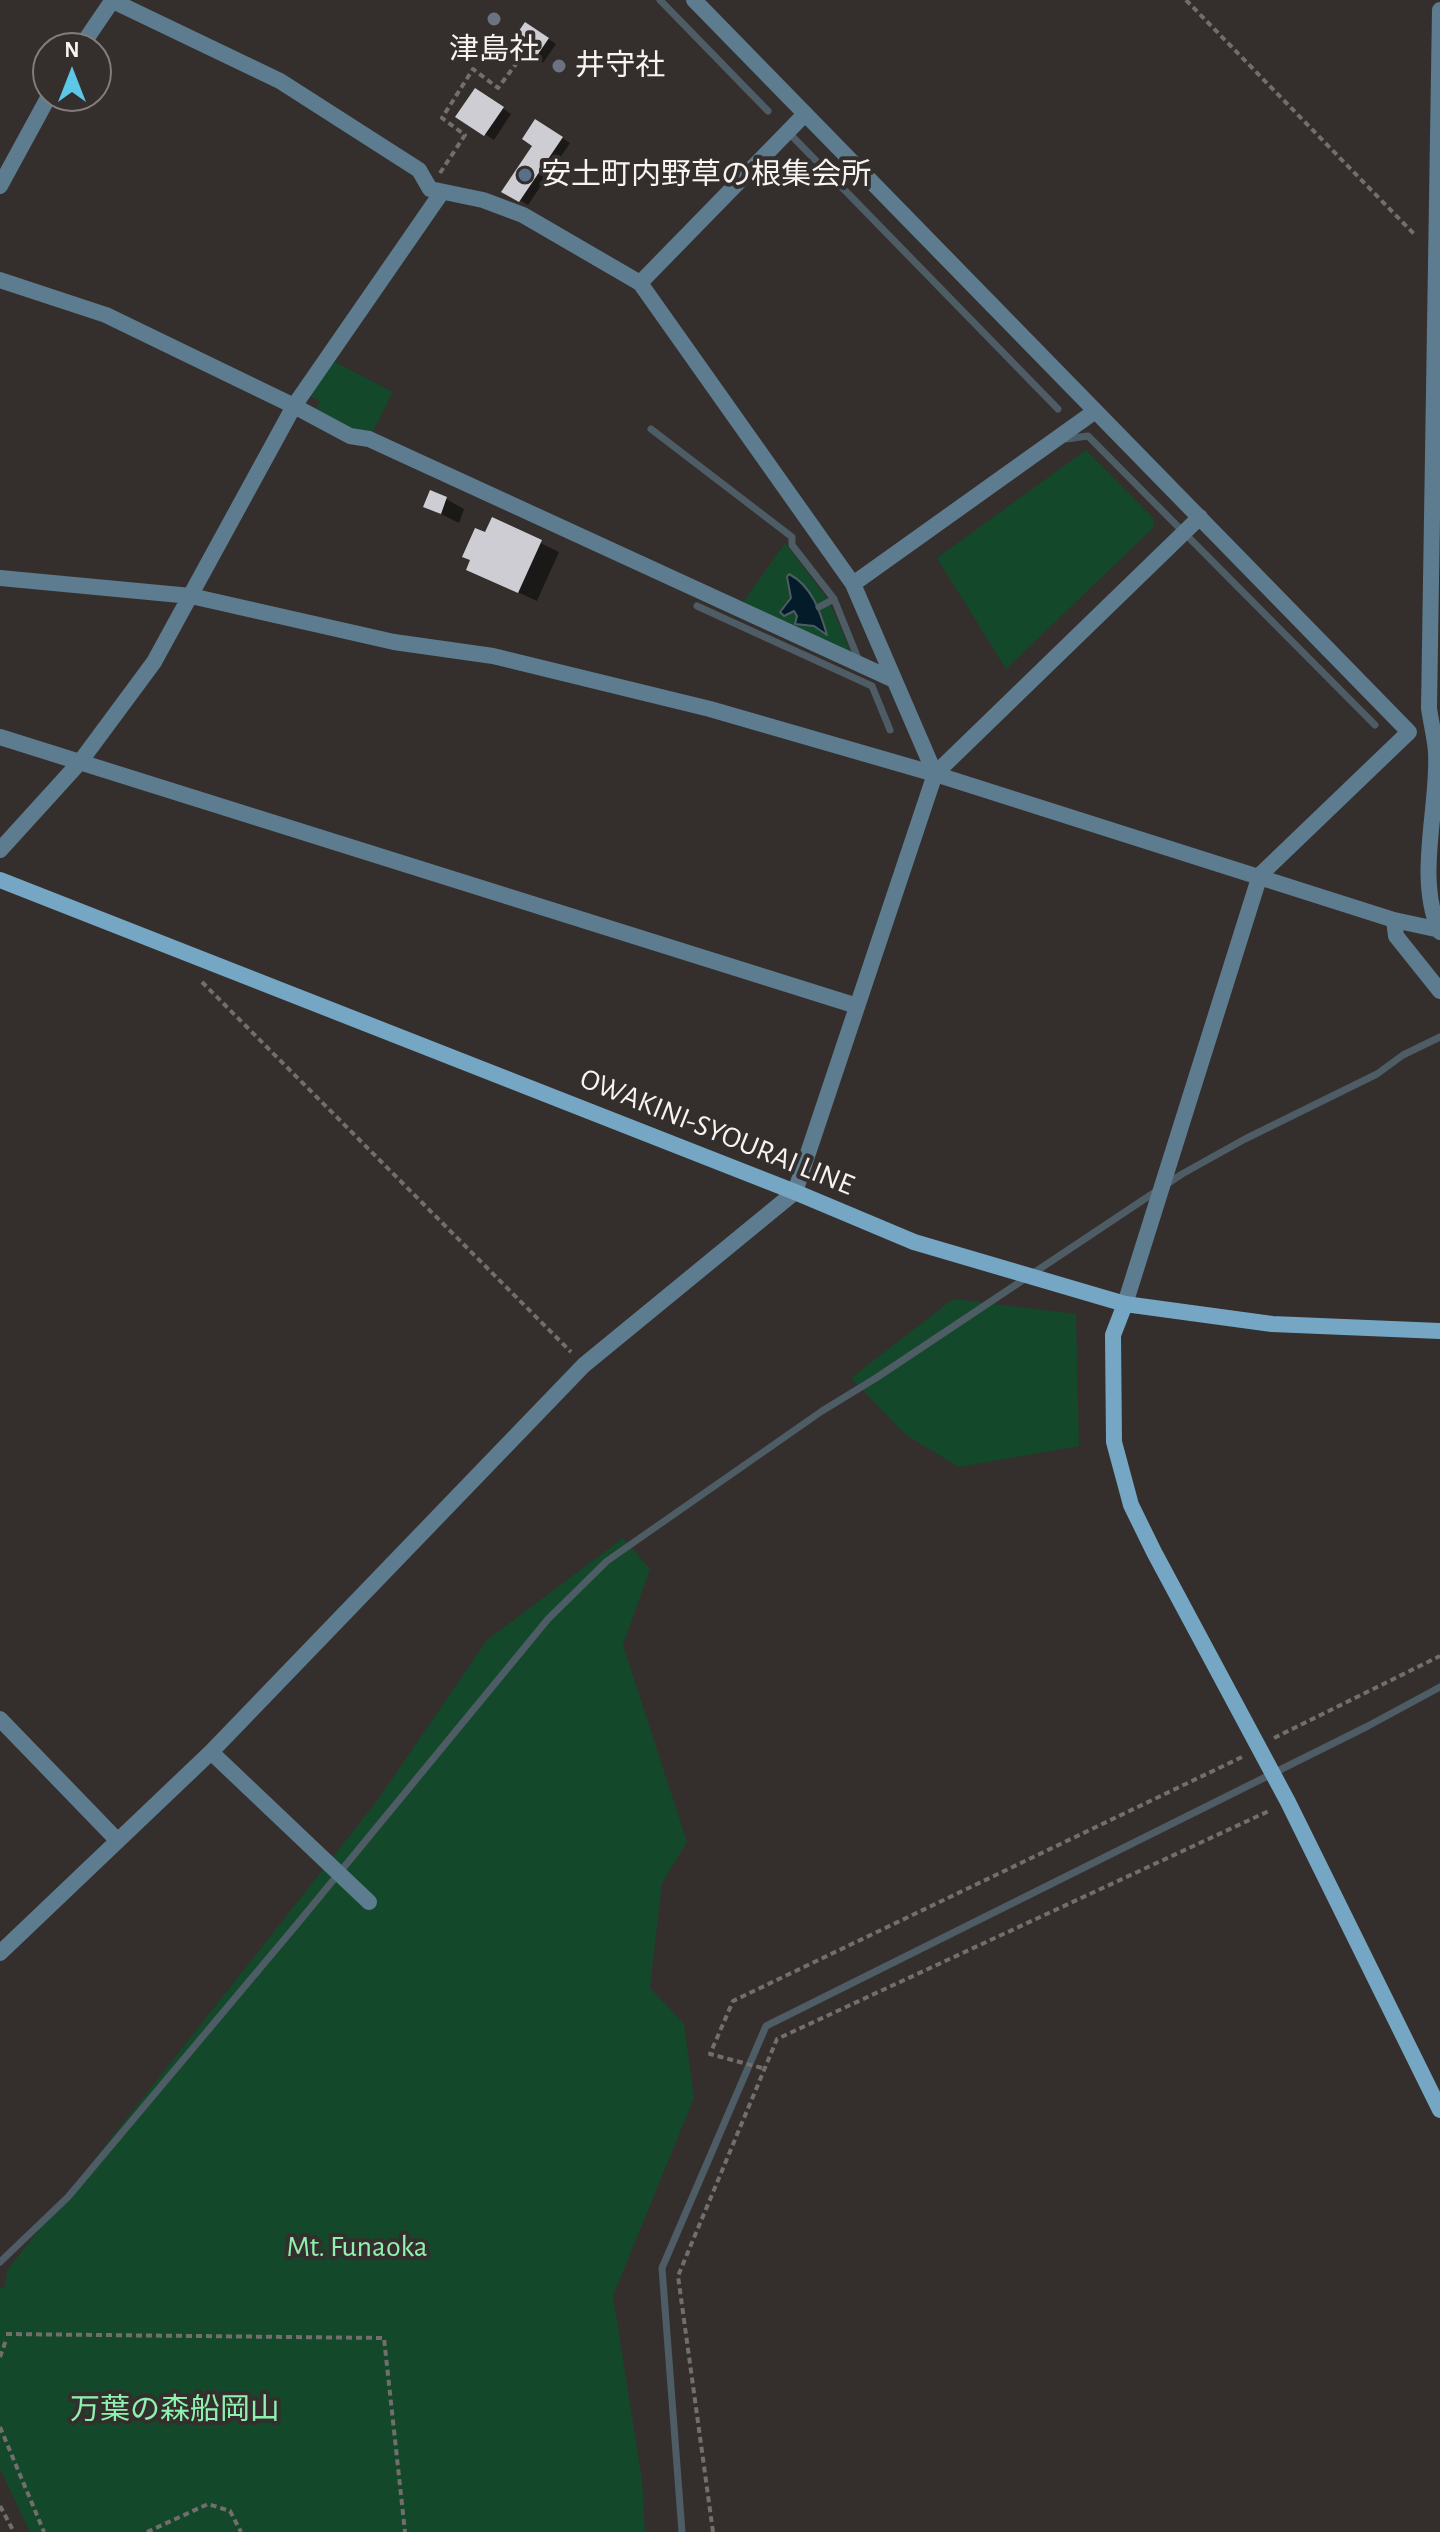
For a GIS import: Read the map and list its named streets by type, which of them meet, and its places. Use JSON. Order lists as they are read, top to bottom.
{
  "streets": {
    "main road": ["OWAKINI-SYOURAI LINE"]
  },
  "parks": ["Mt. Funaoka", "万葉の森船岡山"],
  "places": ["津島社", "井守社", "安土町内野草の根集会所"],
  "north": "top"
}
